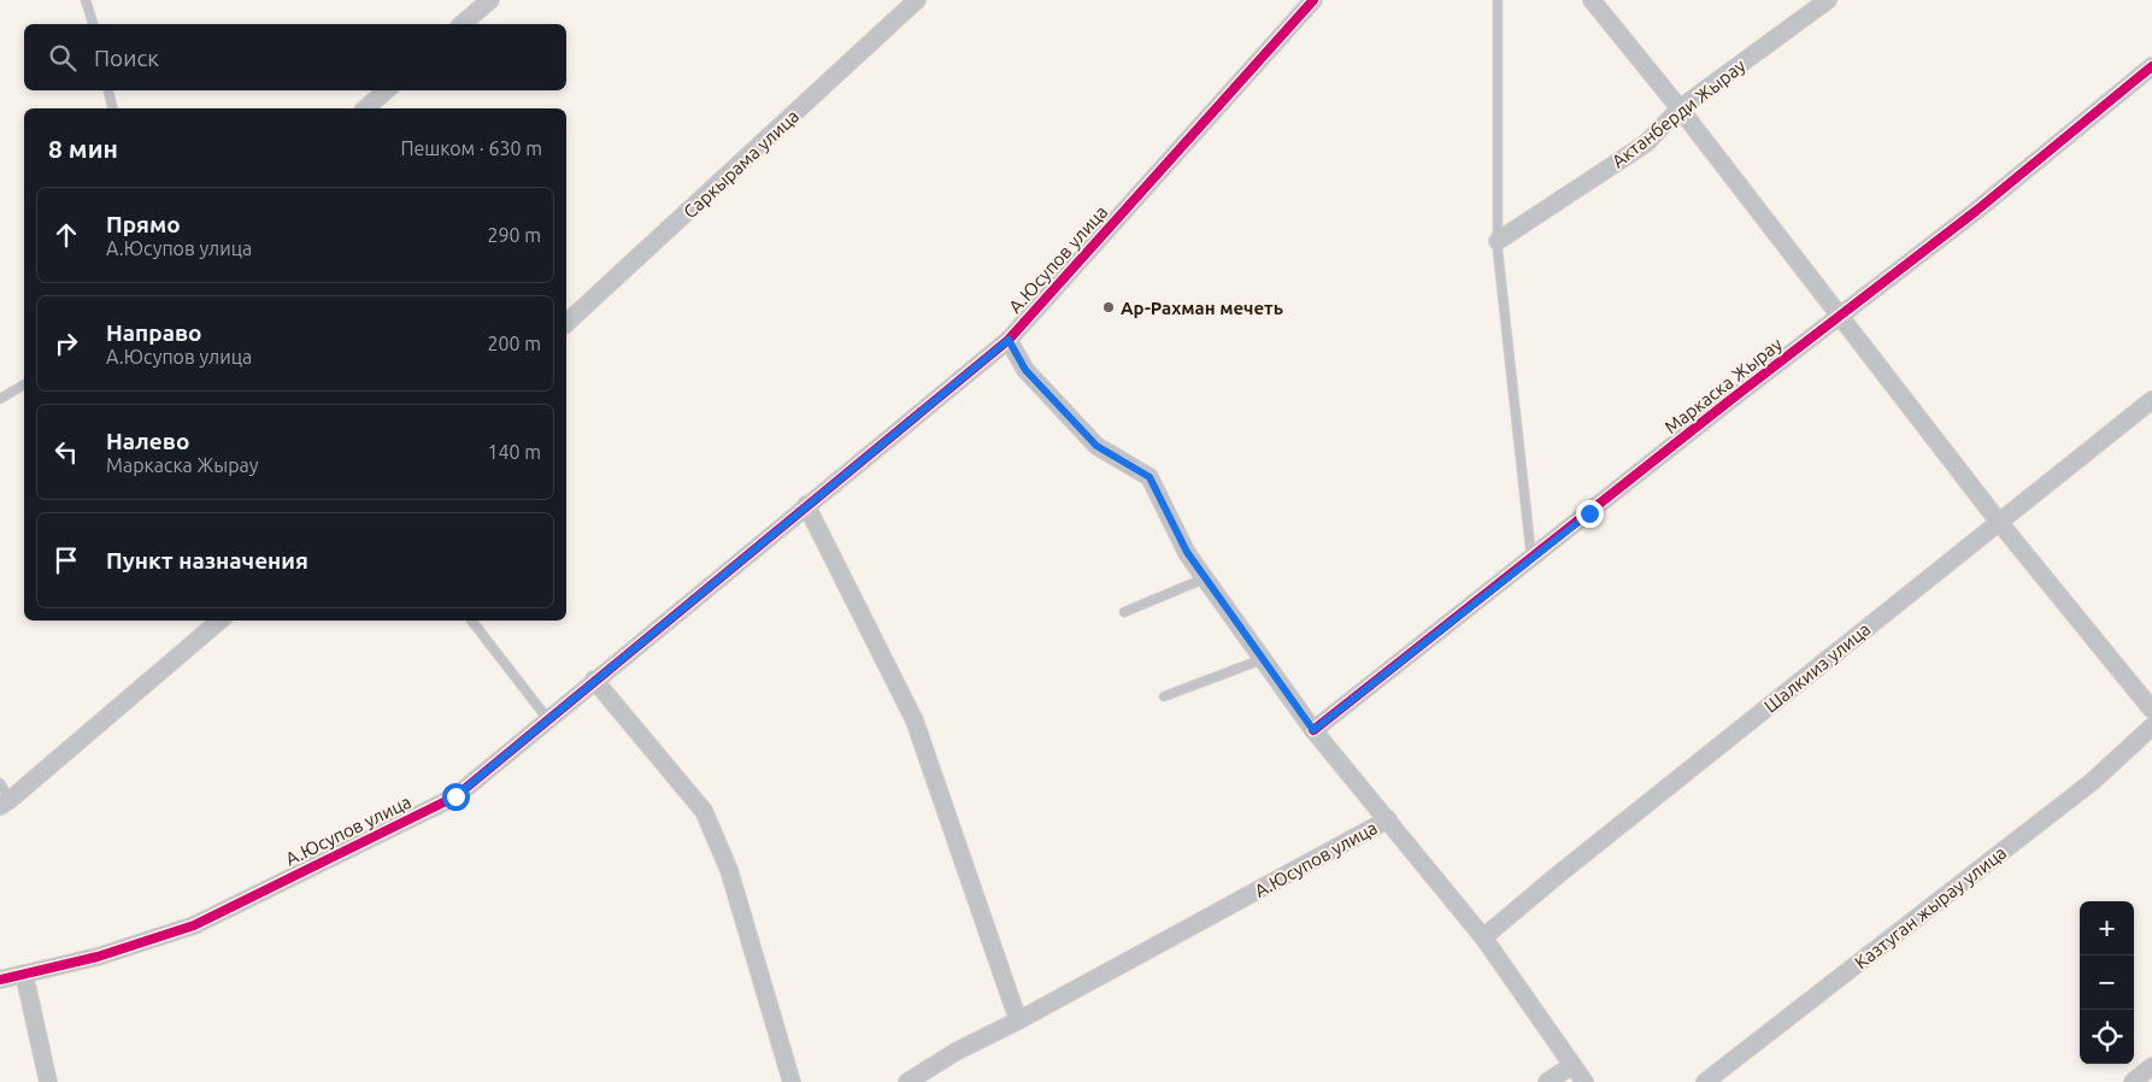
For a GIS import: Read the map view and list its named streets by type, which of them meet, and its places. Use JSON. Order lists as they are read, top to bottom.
{
  "streets": {
    "street": [
      "Актанберди Жырау",
      "Саркырама улица",
      "А.Юсупов улица",
      "Маркаска Жырау",
      "Шалкииз улица",
      "Казтуган жырау улица"
    ]
  },
  "crossings": [
    ["А.Юсупов улица", "Маркаска Жырау"]
  ],
  "places": ["Ар-Рахман мечеть"],
  "page": {
    "search": "Поиск",
    "heading": ["8 мин", "Пешком · 630 m"],
    "list": [
      ["Прямо", "А.Юсупов улица", "290 m"],
      ["Направо", "А.Юсупов улица", "200 m"],
      ["Налево", "Маркаска Жырау", "140 m"],
      "Пункт назначения"
    ],
    "map_buttons": ["+", "−"]
  }
}
